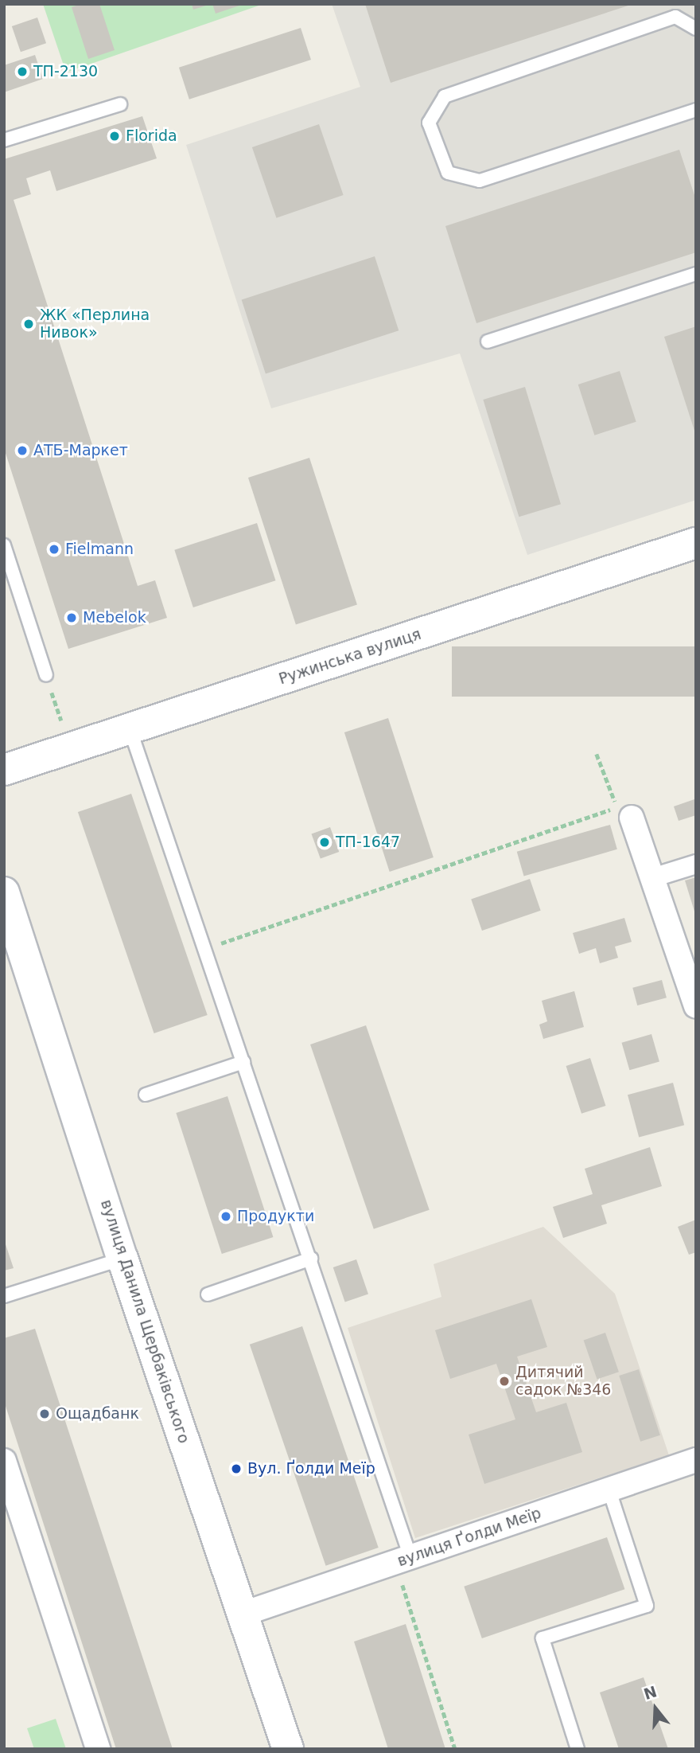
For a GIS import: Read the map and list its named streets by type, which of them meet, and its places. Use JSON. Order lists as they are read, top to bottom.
{
  "streets": {
    "main road": ["Ружинська вулиця", "вулиця Данила Щербаківського"],
    "street": ["вулиця Ґолди Меїр"]
  },
  "crossings": [
    ["вулиця Данила Щербаківського", "вулиця Ґолди Меїр"]
  ],
  "places": [
    "ТП-2130",
    "Florida",
    "ЖК «Перлина Нивок»",
    "АТБ-Маркет",
    "Fielmann",
    "Mebelok",
    "ТП-1647",
    "Продукти",
    "Дитячий садок №346",
    "Ощадбанк",
    "Вул. Ґолди Меїр"
  ],
  "north": "top"
}
